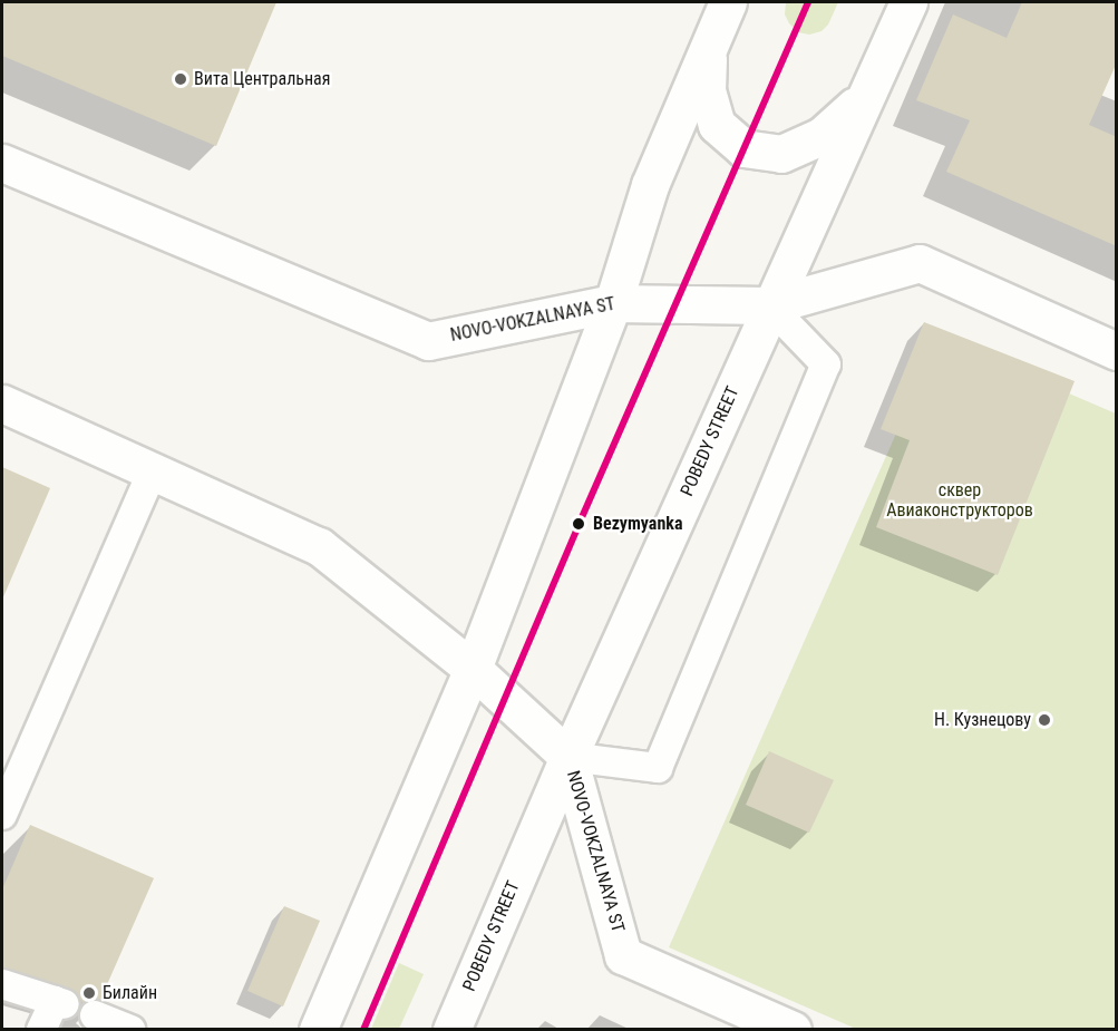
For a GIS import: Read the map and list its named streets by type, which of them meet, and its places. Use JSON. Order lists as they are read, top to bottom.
{
  "streets": {
    "main road": ["NOVO-VOKZALNAYA ST", "POBEDY STREET"]
  },
  "crossings": [
    ["NOVO-VOKZALNAYA ST", "POBEDY STREET"]
  ],
  "parks": ["сквер Авиаконструкторов"],
  "places": [
    "Вита Центральная",
    "Bezymyanka",
    "Н. Кузнецову",
    "Билайн"
  ]
}
